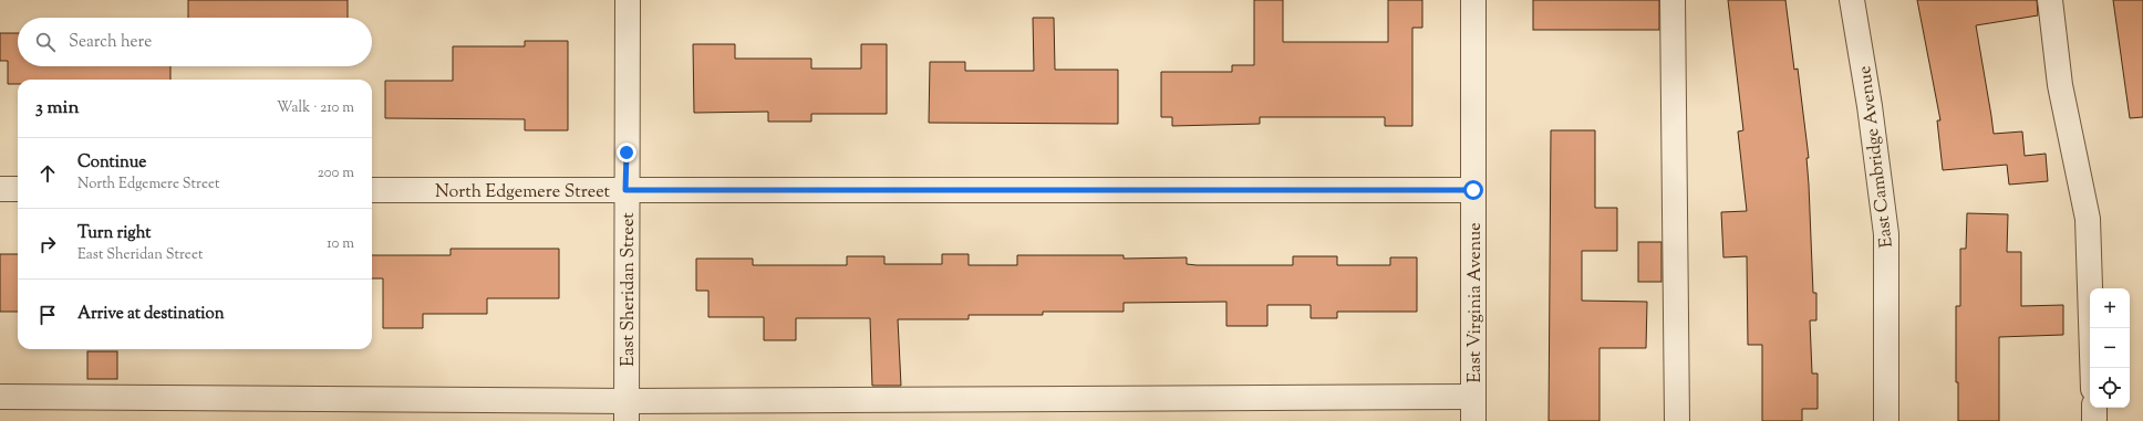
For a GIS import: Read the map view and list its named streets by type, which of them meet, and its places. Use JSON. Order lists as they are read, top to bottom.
{
  "streets": {
    "street": [
      "East Cambridge Avenue",
      "North Edgemere Street",
      "East Sheridan Street",
      "East Virginia Avenue"
    ]
  },
  "crossings": [
    ["North Edgemere Street", "East Sheridan Street"],
    ["North Edgemere Street", "East Virginia Avenue"]
  ],
  "page": {
    "search": "Search here",
    "heading": ["3 min", "Walk · 210 m"],
    "list": [
      ["Continue", "North Edgemere Street", "200 m"],
      ["Turn right", "East Sheridan Street", "10 m"],
      "Arrive at destination"
    ],
    "map_buttons": ["+", "−"]
  }
}
